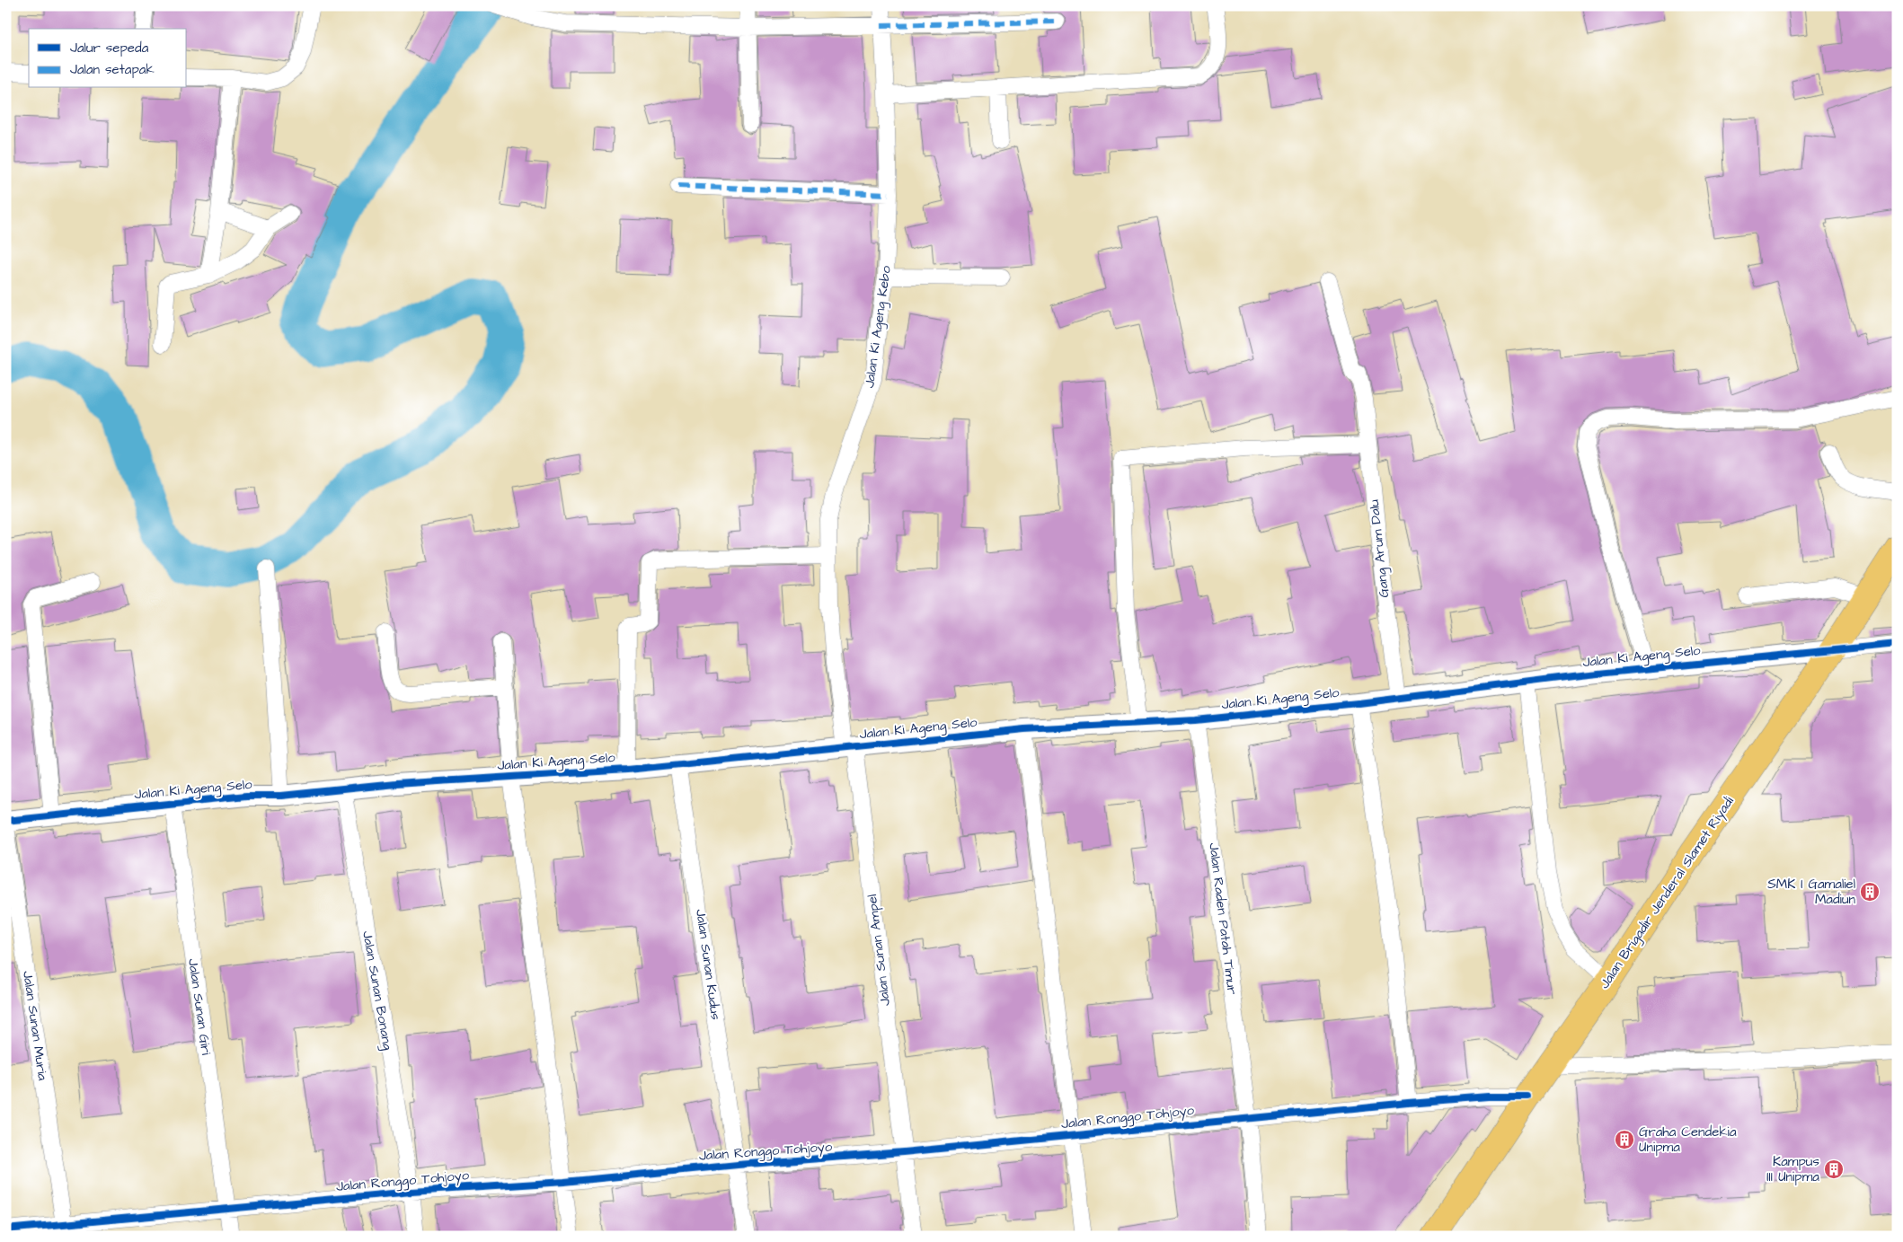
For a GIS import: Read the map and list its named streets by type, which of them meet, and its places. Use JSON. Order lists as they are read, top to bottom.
{
  "streets": {
    "main road": ["Jalan Brigadir Jenderal Slamet Riyadi"],
    "street": [
      "Jalan Ki Ageng Kebo",
      "Gang Arum Dalu",
      "Jalan Ki Ageng Selo",
      "Jalan Raden Patah Timur",
      "Jalan Sunan Ampel",
      "Jalan Sunan Kudus",
      "Jalan Sunan Bonang",
      "Jalan Sunan Giri",
      "Jalan Sunan Muria",
      "Jalan Ronggo Tohjoyo"
    ]
  },
  "crossings": [
    ["Jalan Ki Ageng Kebo", "Jalan Ki Ageng Selo"],
    ["Jalan Ki Ageng Kebo", "Jalan Sunan Ampel"],
    ["Gang Arum Dalu", "Jalan Ki Ageng Selo"],
    ["Jalan Ki Ageng Selo", "Jalan Brigadir Jenderal Slamet Riyadi"],
    ["Jalan Ki Ageng Selo", "Jalan Raden Patah Timur"],
    ["Jalan Ki Ageng Selo", "Jalan Sunan Ampel"],
    ["Jalan Ki Ageng Selo", "Jalan Sunan Kudus"],
    ["Jalan Ki Ageng Selo", "Jalan Sunan Bonang"],
    ["Jalan Ki Ageng Selo", "Jalan Sunan Giri"],
    ["Jalan Brigadir Jenderal Slamet Riyadi", "Jalan Ronggo Tohjoyo"],
    ["Jalan Raden Patah Timur", "Jalan Ronggo Tohjoyo"],
    ["Jalan Sunan Ampel", "Jalan Ronggo Tohjoyo"],
    ["Jalan Sunan Kudus", "Jalan Ronggo Tohjoyo"],
    ["Jalan Sunan Bonang", "Jalan Ronggo Tohjoyo"],
    ["Jalan Sunan Giri", "Jalan Ronggo Tohjoyo"],
    ["Jalan Sunan Muria", "Jalan Ronggo Tohjoyo"]
  ],
  "places": {
    "building": ["SMK I Gamaliel Madiun", "Graha Cendekia Unipma", "Kampus III Unipma"]
  },
  "legend": ["Jalur sepeda", "Jalan setapak"]
}
